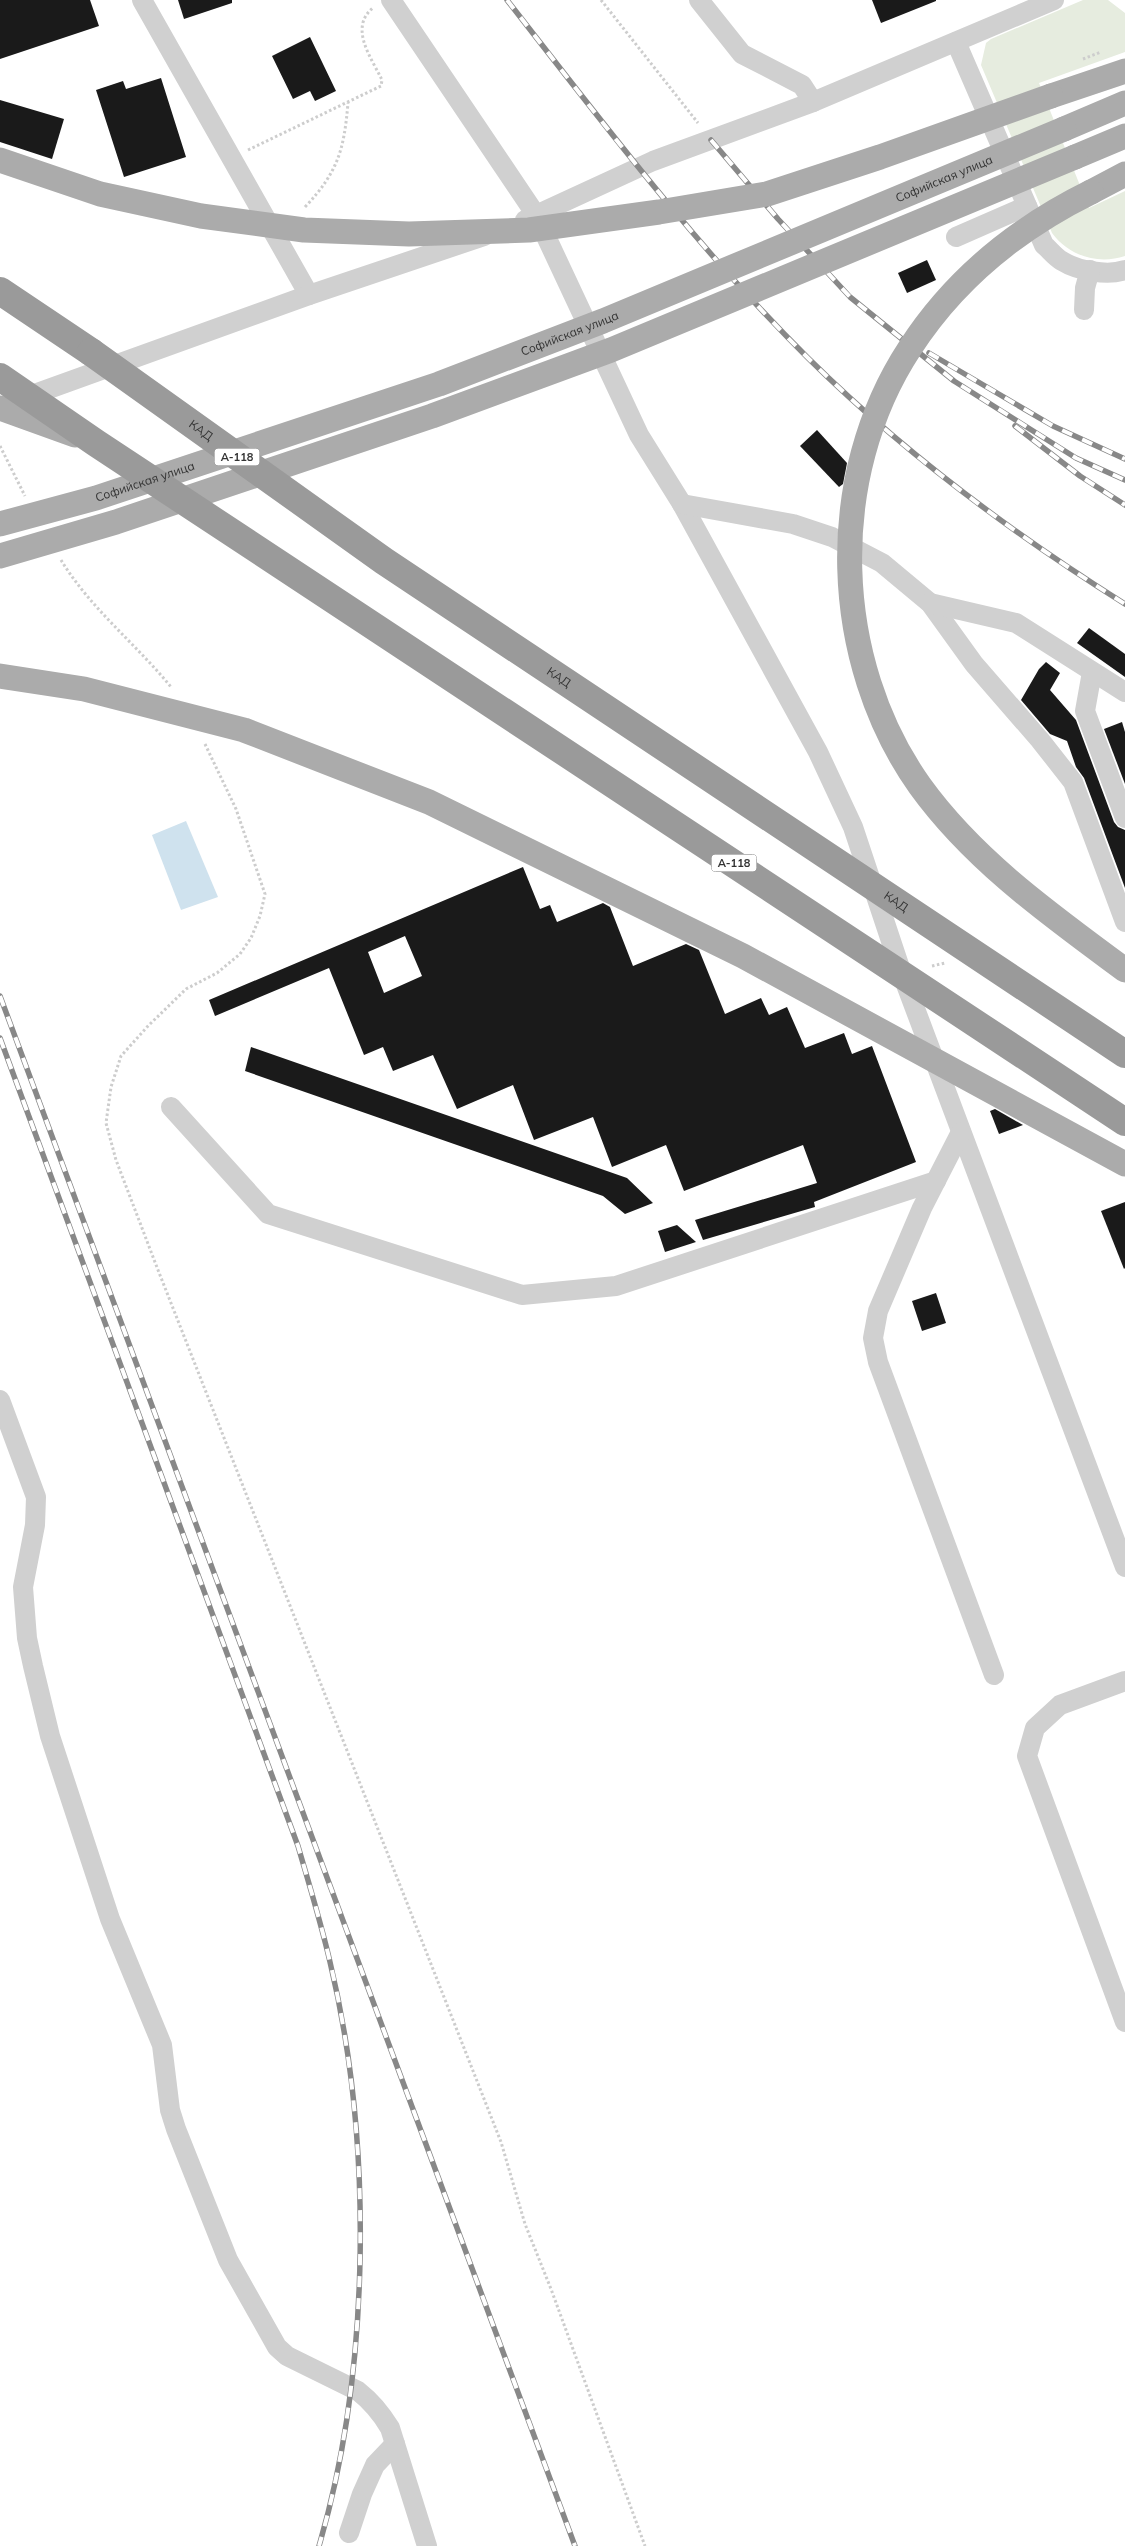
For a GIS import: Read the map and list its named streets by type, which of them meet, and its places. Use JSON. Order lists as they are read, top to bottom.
{
  "streets": {
    "highway": ["КАД", "А-118"],
    "main road": ["Софийская улица"]
  }
}
